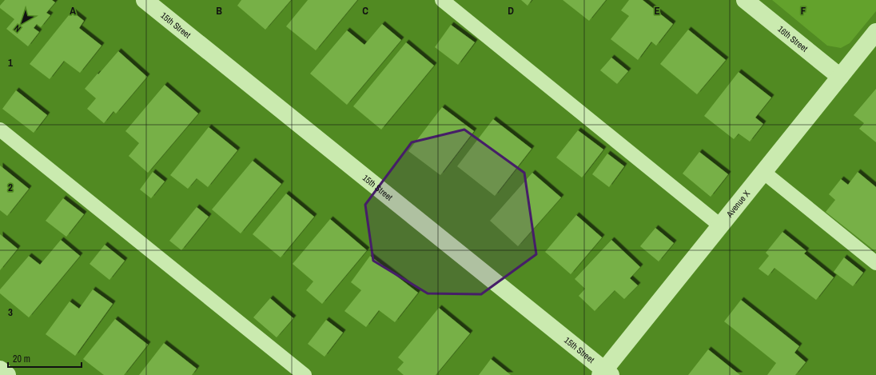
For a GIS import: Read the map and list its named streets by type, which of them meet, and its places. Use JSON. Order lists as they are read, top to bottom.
{
  "streets": {
    "street": ["15th Street", "16th Street", "Avenue X"]
  },
  "crossings": [
    ["15th Street", "Avenue X"],
    ["16th Street", "Avenue X"]
  ],
  "scale_bar": "20 m",
  "north": "bottom left",
  "grid": {
    "columns": [
      "A",
      "B",
      "C",
      "D",
      "E",
      "F"
    ],
    "rows": ["1", "2", "3"]
  }
}
